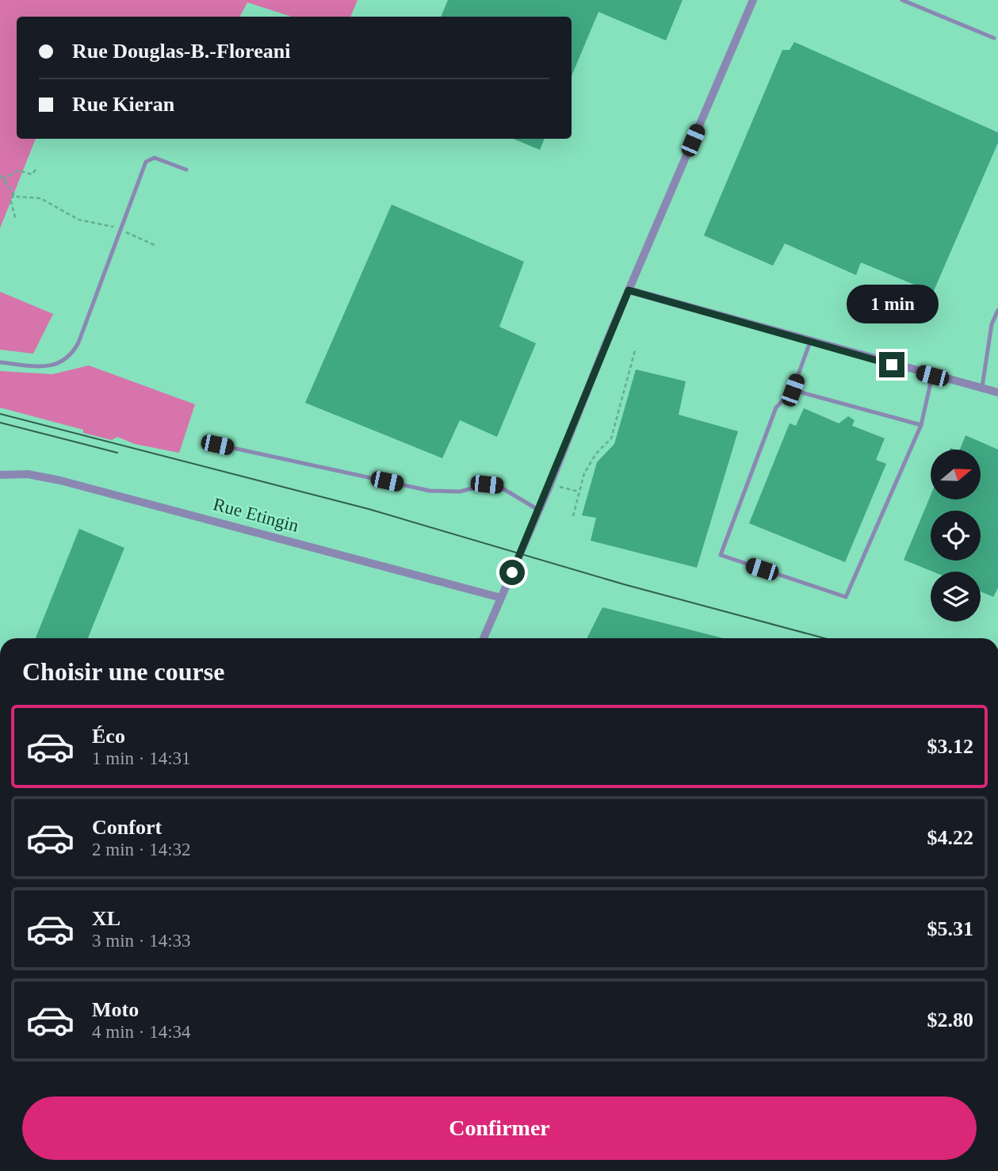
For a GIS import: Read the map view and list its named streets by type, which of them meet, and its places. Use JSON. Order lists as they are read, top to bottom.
{
  "streets": {
    "street": ["Rue Etingin"]
  },
  "north": "right",
  "page": {
    "banner": ["Rue Douglas-B.-Floreani", "Rue Kieran"],
    "bubble": "1 min",
    "heading": "Choisir une course",
    "list": [
      {
        "name": "Éco",
        "note": "1 min · 14:31",
        "value": "$3.12"
      },
      {
        "name": "Confort",
        "note": "2 min · 14:32",
        "value": "$4.22"
      },
      {
        "name": "XL",
        "note": "3 min · 14:33",
        "value": "$5.31"
      },
      {
        "name": "Moto",
        "note": "4 min · 14:34",
        "value": "$2.80"
      }
    ],
    "buttons": "Confirmer"
  }
}
